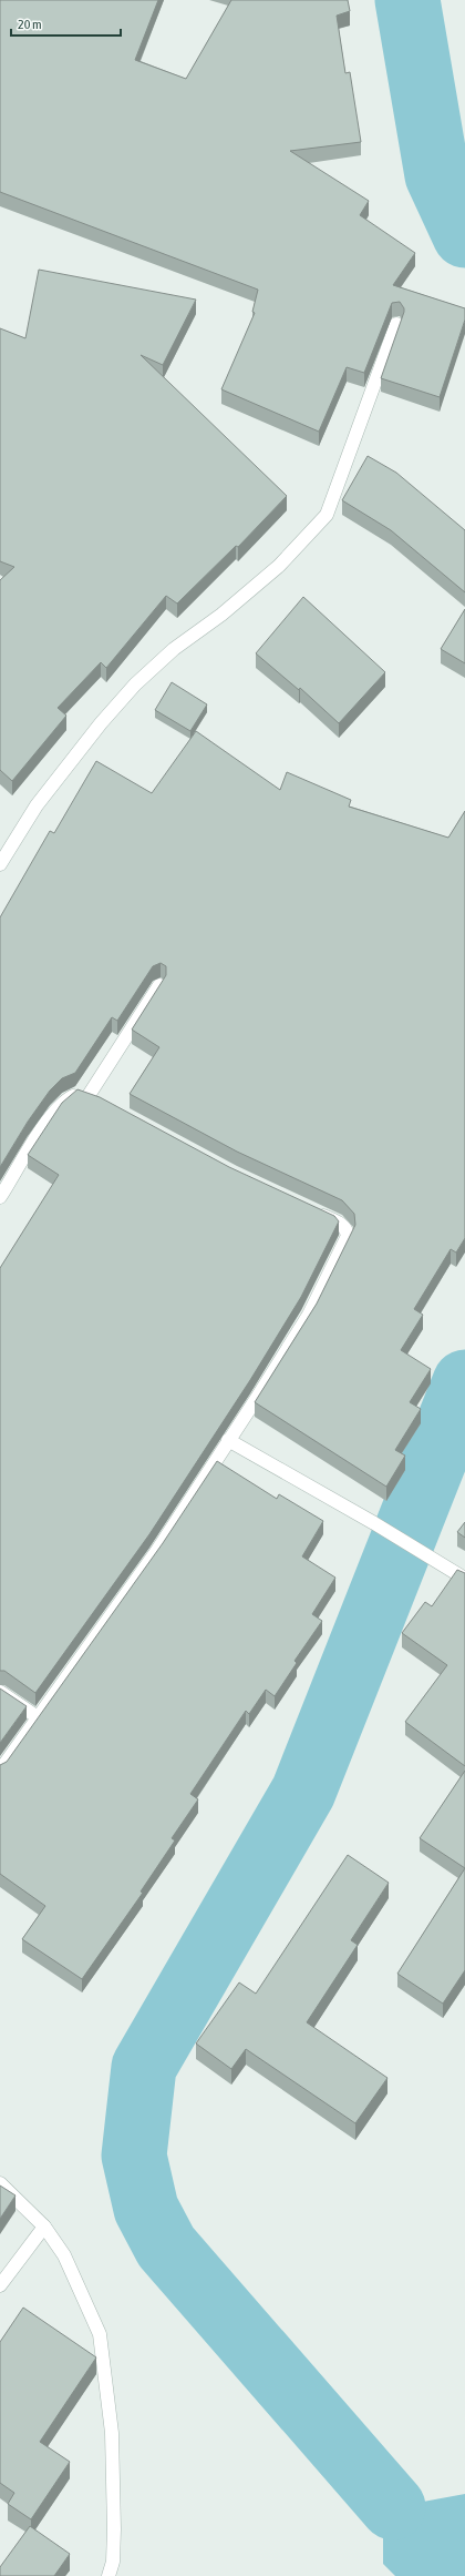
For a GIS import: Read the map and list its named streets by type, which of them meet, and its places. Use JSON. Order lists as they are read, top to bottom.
{
  "scale_bar": "20 m"
}
